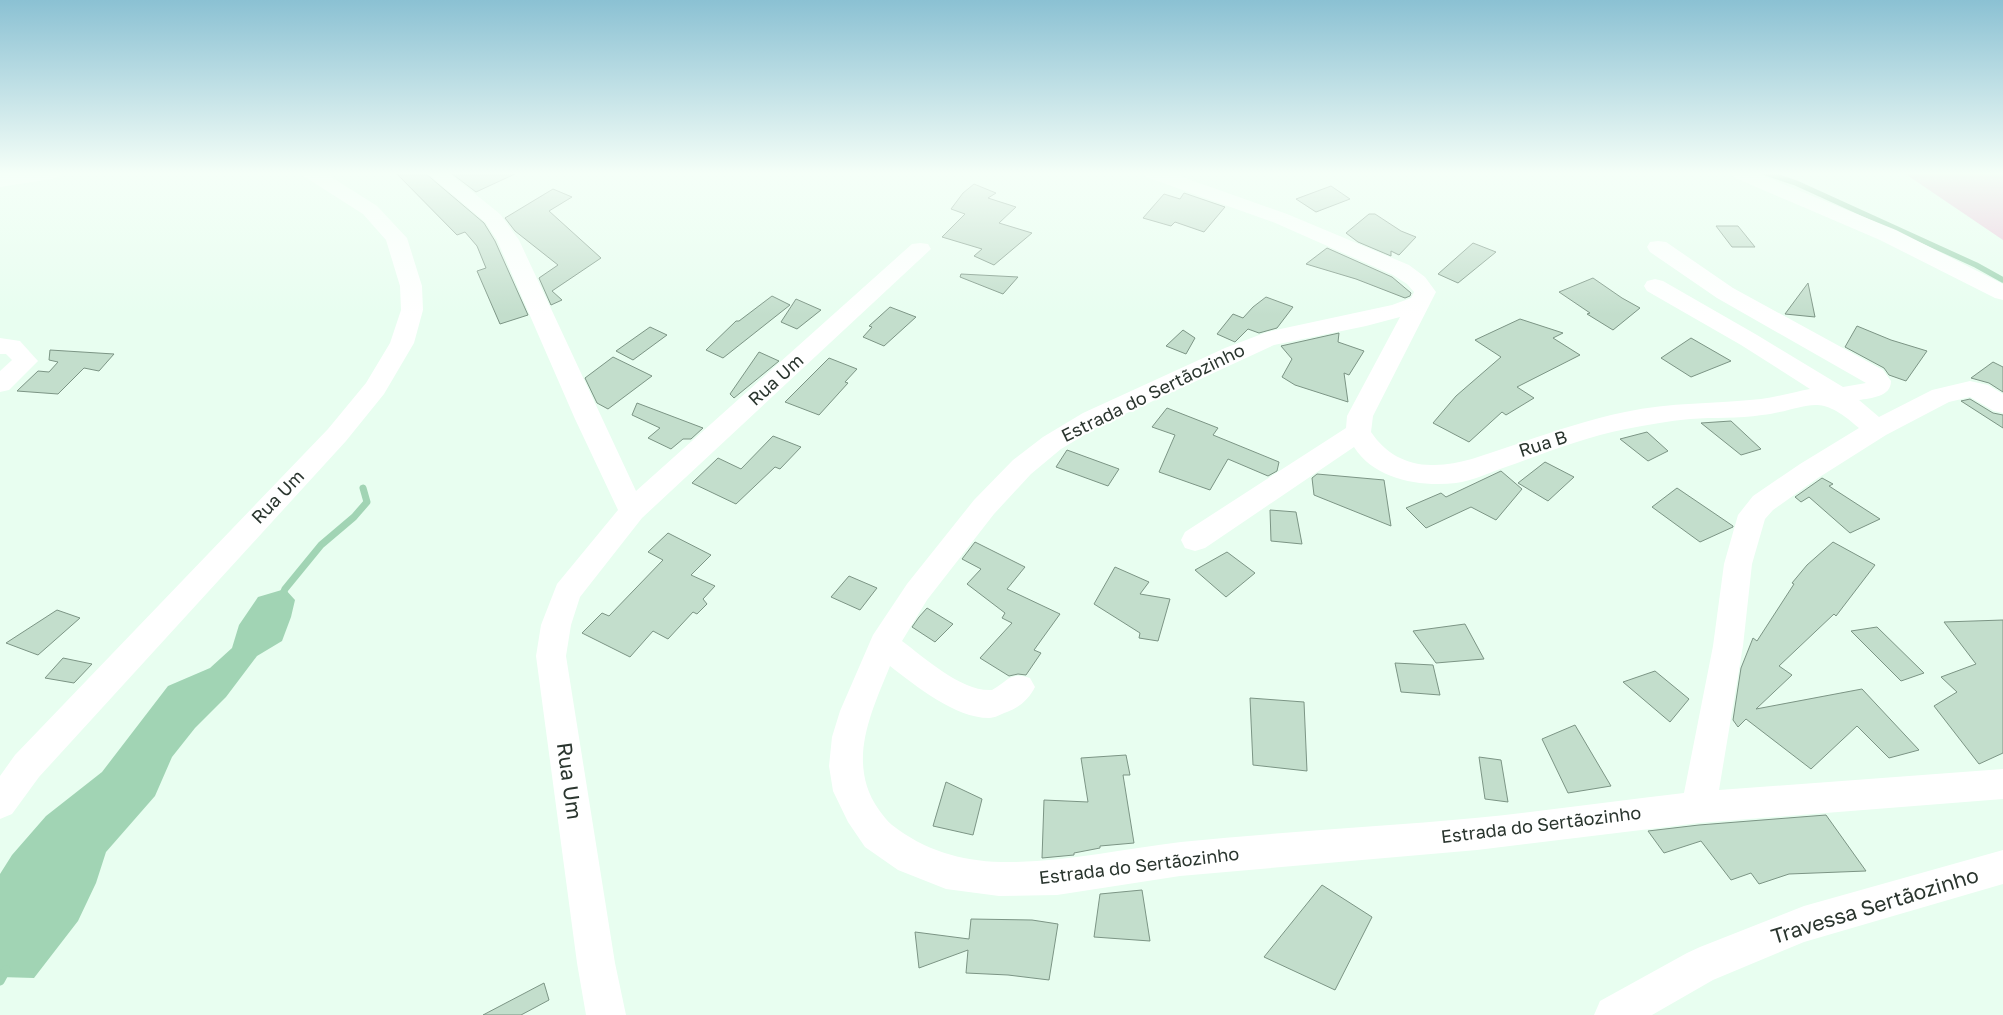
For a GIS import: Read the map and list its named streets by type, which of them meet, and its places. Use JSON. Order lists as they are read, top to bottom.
{
  "streets": {
    "street": [
      "Rua Um",
      "Estrada do Sertãozinho",
      "Rua B",
      "Travessa Sertãozinho"
    ]
  }
}
